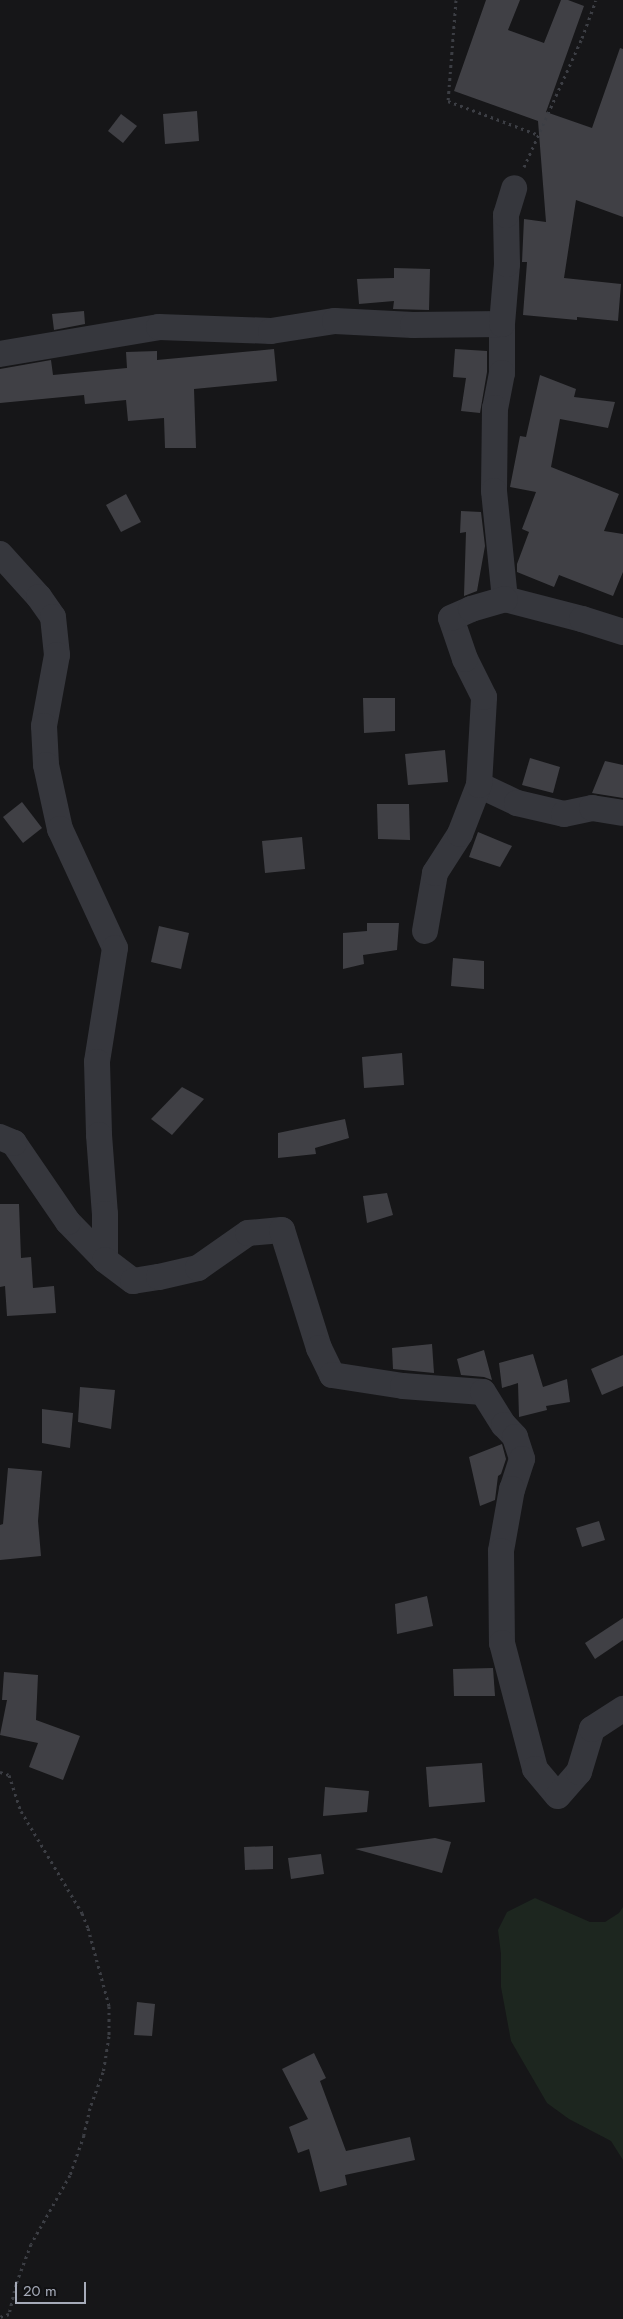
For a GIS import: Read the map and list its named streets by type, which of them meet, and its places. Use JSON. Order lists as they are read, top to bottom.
{
  "scale_bar": "20 m"
}
